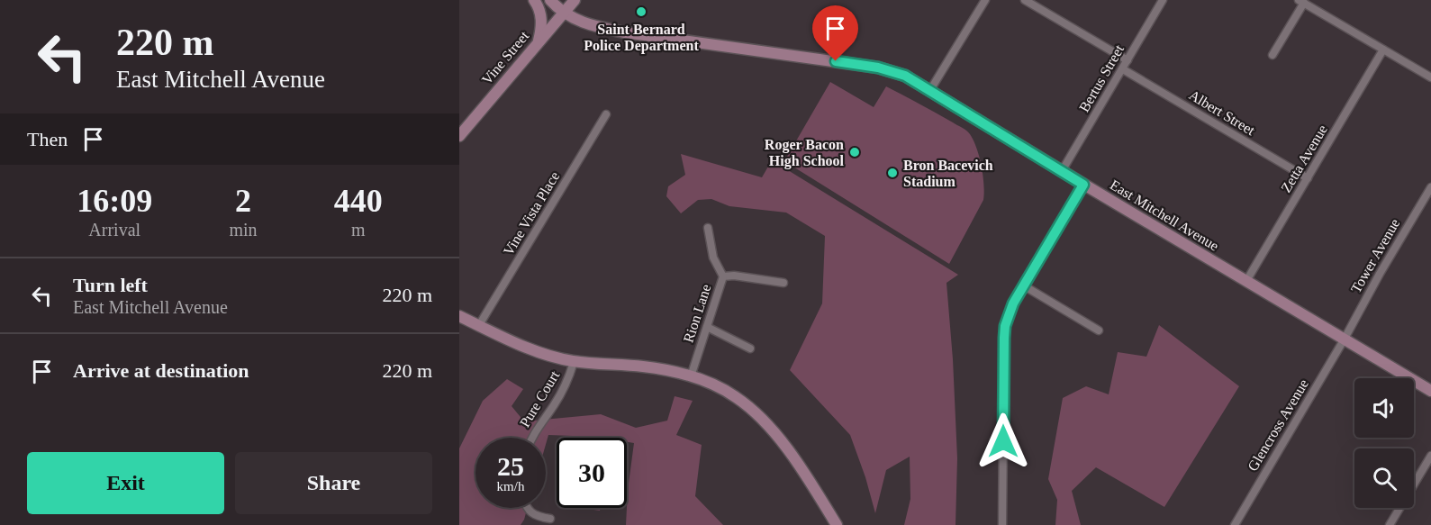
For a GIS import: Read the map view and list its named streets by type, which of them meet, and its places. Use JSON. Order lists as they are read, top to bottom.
{
  "streets": {
    "street": [
      "Vine Street",
      "Bertus Street",
      "Albert Street",
      "Zetta Avenue",
      "Vine Vista Place",
      "East Mitchell Avenue",
      "Tower Avenue",
      "Rion Lane",
      "Pure Court",
      "Glencross Avenue"
    ]
  },
  "crossings": [
    ["Vine Street", "East Mitchell Avenue"],
    ["Bertus Street", "Albert Street"],
    ["Bertus Street", "East Mitchell Avenue"],
    ["Albert Street", "Zetta Avenue"],
    ["Zetta Avenue", "East Mitchell Avenue"],
    ["East Mitchell Avenue", "Tower Avenue"],
    ["East Mitchell Avenue", "Glencross Avenue"],
    ["Tower Avenue", "Glencross Avenue"]
  ],
  "places": ["Saint Bernard Police Department", "Roger Bacon High School", "Bron Bacevich Stadium"],
  "page": {
    "turn": ["220 m", "East Mitchell Avenue"],
    "then": "Then",
    "eta": [
      "16:09",
      "Arrival",
      "2",
      "min",
      "440",
      "m"
    ],
    "list": [
      {
        "name": "Turn left",
        "note": "East Mitchell Avenue",
        "value": "220 m"
      },
      {
        "name": "Arrive at destination",
        "value": "220 m"
      }
    ],
    "speed": "25 km/h",
    "limit": "30",
    "buttons": ["Exit", "Share"]
  }
}
